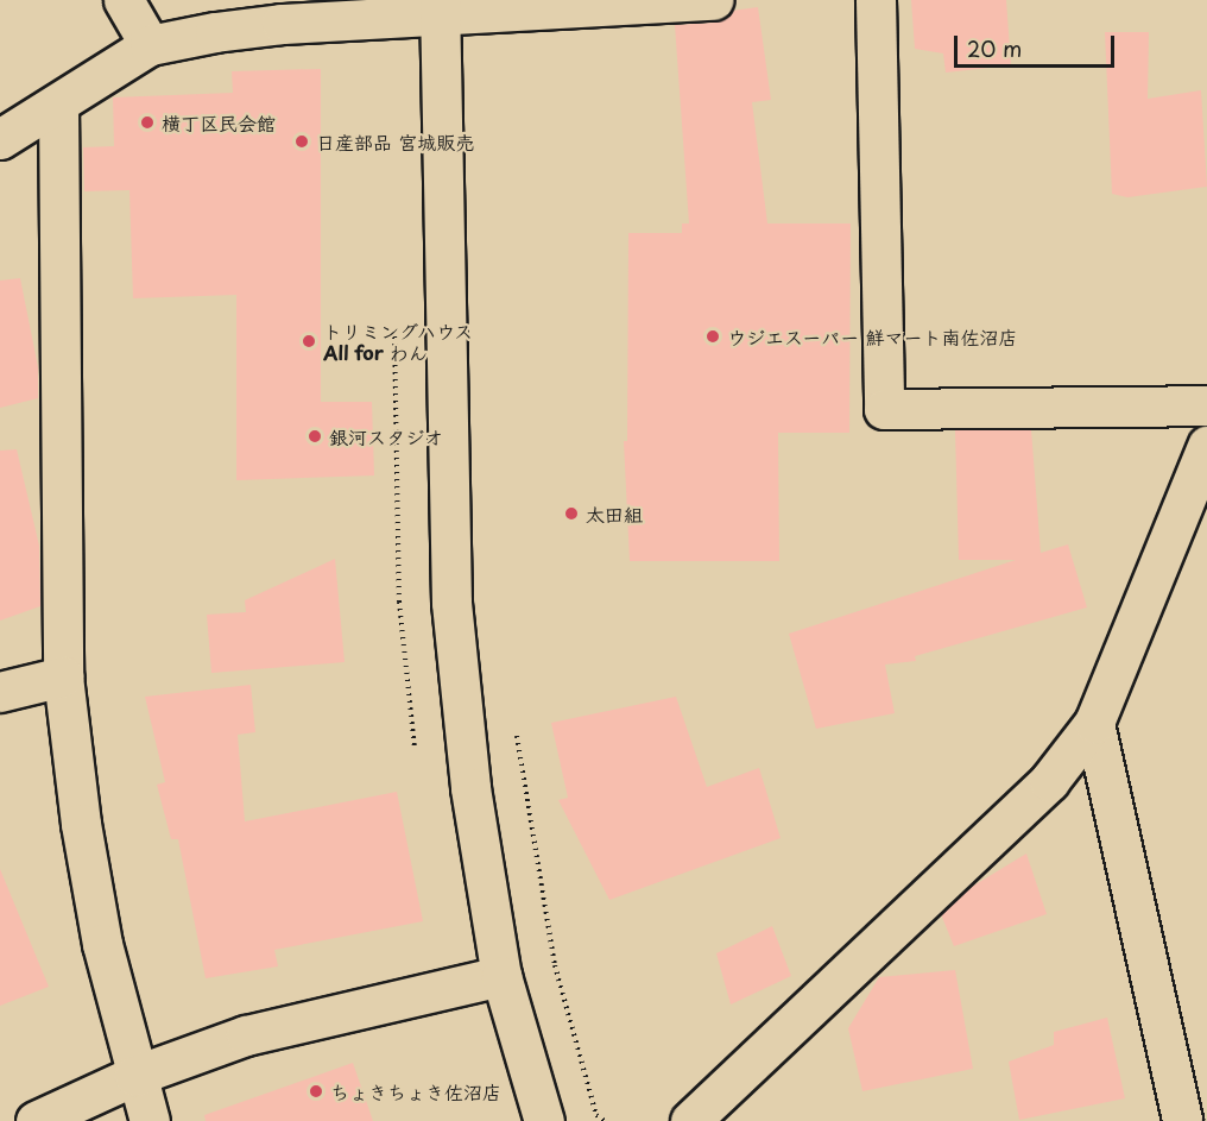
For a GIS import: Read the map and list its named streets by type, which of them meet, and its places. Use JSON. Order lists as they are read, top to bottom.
{
  "places": [
    "横丁区民会館",
    "日産部品 宮城販売",
    "ウジエスーパー 鮮マート南佐沼店",
    "トリミングハウス All for わん",
    "銀河スタジオ",
    "太田組",
    "ちょきちょき佐沼店"
  ],
  "scale_bar": "20 m"
}
